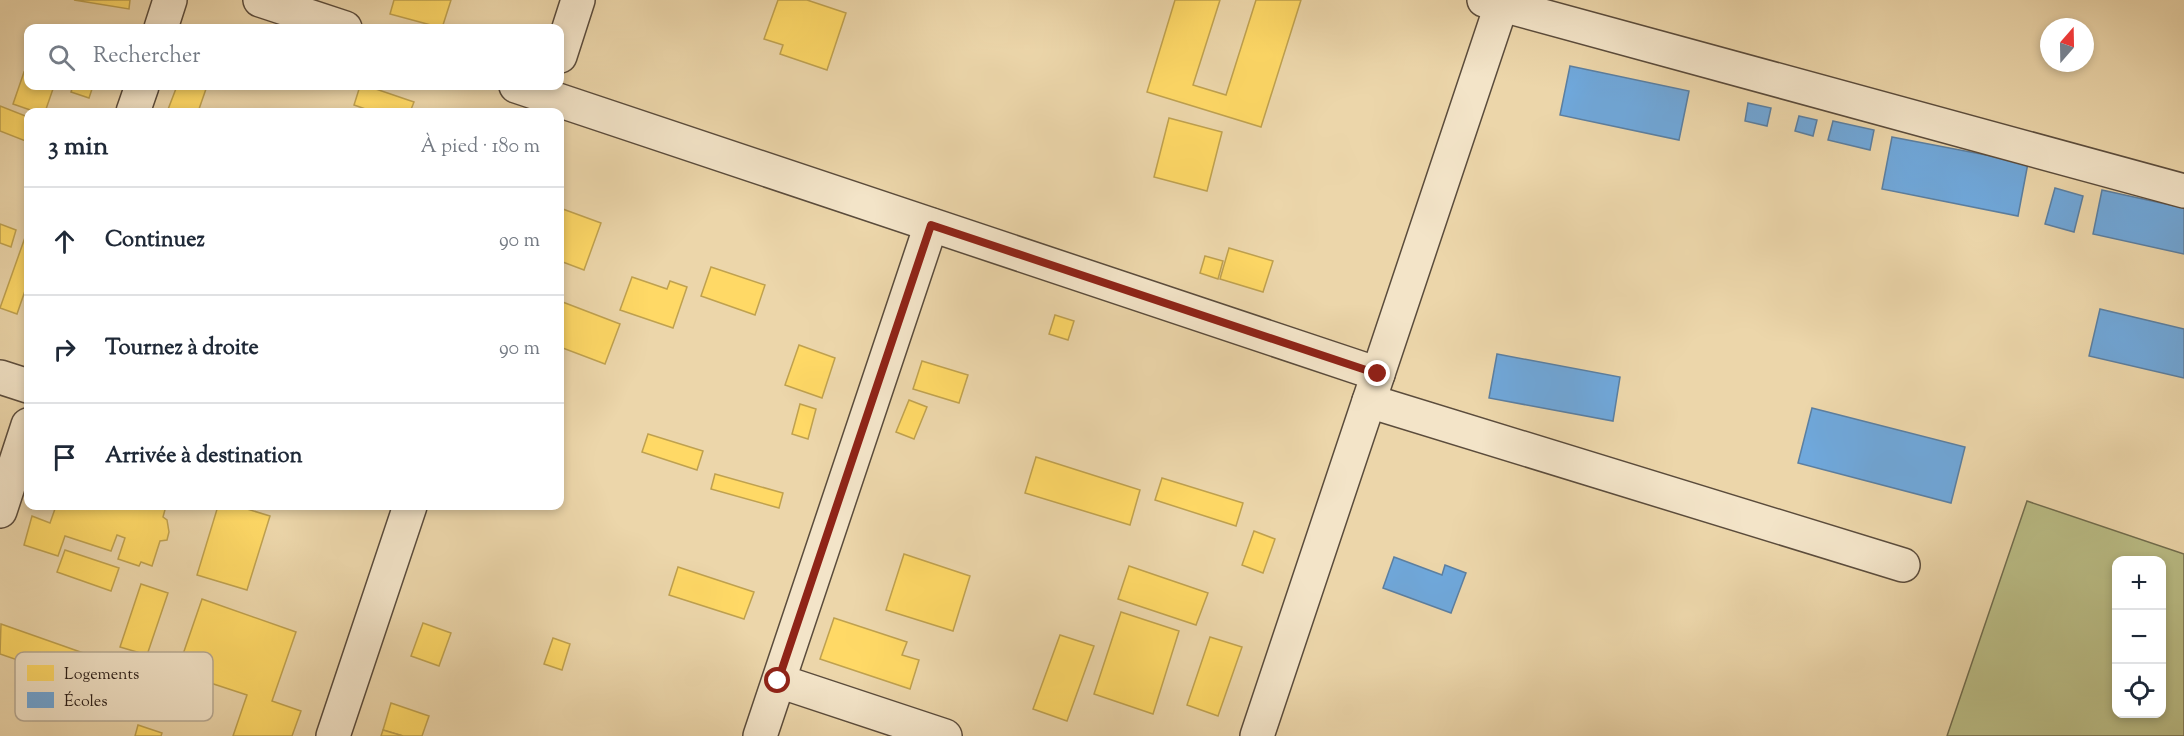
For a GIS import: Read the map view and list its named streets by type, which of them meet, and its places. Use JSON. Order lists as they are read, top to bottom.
{
  "legend": ["Logements", "Écoles"],
  "north": "top",
  "page": {
    "search": "Rechercher",
    "heading": ["3 min", "À pied · 180 m"],
    "list": [
      ["Continuez", "90 m"],
      ["Tournez à droite", "90 m"],
      "Arrivée à destination"
    ],
    "map_buttons": ["+", "−"]
  }
}
